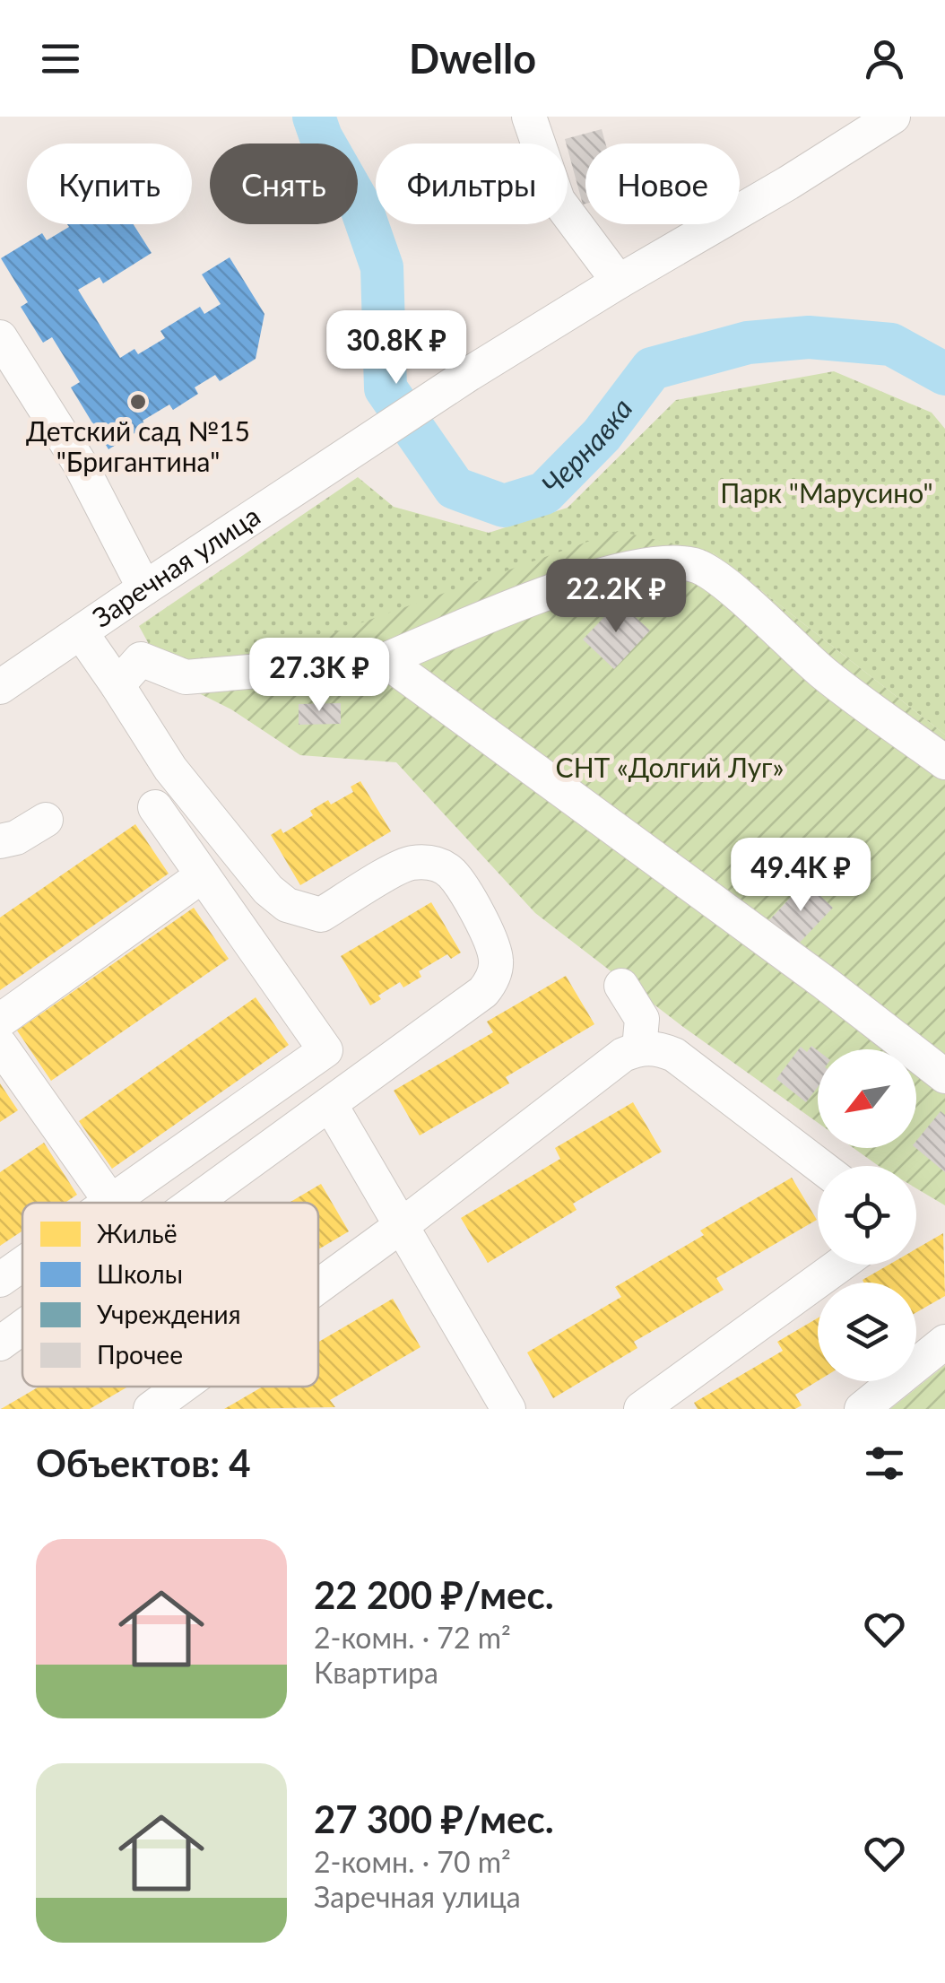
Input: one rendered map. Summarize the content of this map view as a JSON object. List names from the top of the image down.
{
  "streets": {
    "street": ["Заречная улица"]
  },
  "water": ["Чернавка"],
  "parks": ["Парк \"Марусино\"", "СНТ «Долгий Луг»"],
  "places": ["Детский сад №15 \"Бригантина\""],
  "legend": [
    "Жильё",
    "Школы",
    "Учреждения",
    "Прочее"
  ],
  "north": "bottom left",
  "page": {
    "header": "Dwello",
    "chip": [
      "Купить",
      "Снять",
      "Фильтры",
      "Новое"
    ],
    "price": [
      "30.8K ₽",
      "22.2K ₽",
      "27.3K ₽",
      "49.4K ₽"
    ],
    "heading": "Объектов: 4",
    "list": [
      {
        "name": "22 200 ₽/мес.",
        "note": "2-комн. · 72 m² · Квартира"
      },
      {
        "name": "27 300 ₽/мес.",
        "note": "2-комн. · 70 m² · Заречная улица"
      }
    ]
  }
}
